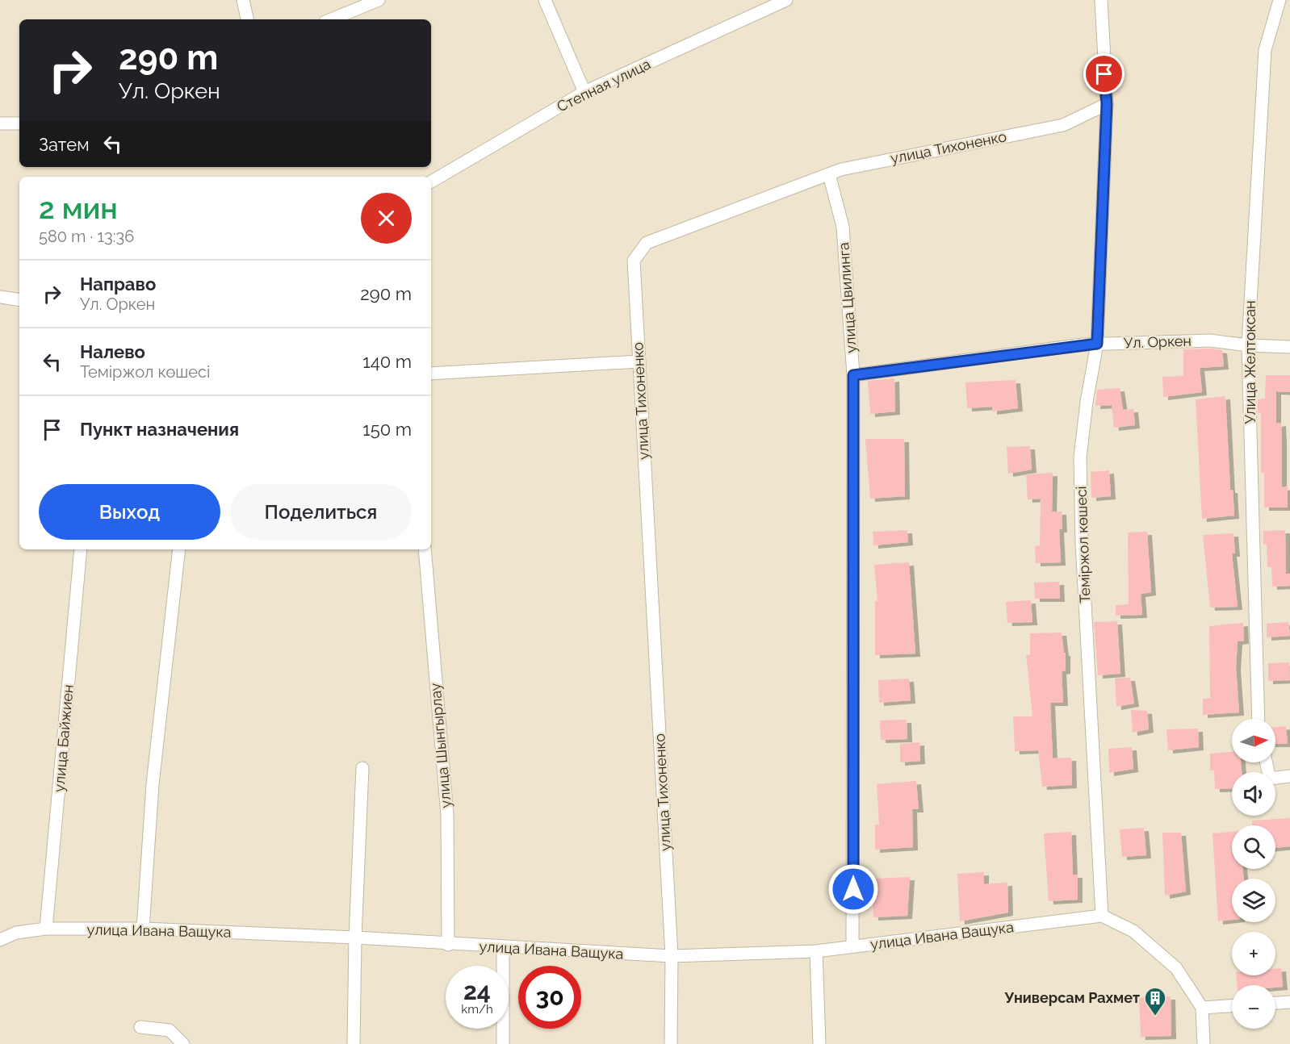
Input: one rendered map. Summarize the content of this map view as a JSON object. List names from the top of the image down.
{
  "streets": {
    "street": [
      "Степная улица",
      "улица Тихоненко",
      "улица Цвилинга",
      "Ул. Оркен",
      "Улица Желтоксан",
      "Теміржол көшесі",
      "улица Байжиен",
      "улица Шынгырлау",
      "улица Ивана Ващука"
    ]
  },
  "crossings": [
    ["улица Тихоненко", "улица Цвилинга"],
    ["улица Тихоненко", "Теміржол көшесі"],
    ["улица Тихоненко", "улица Ивана Ващука"],
    ["улица Цвилинга", "Ул. Оркен"],
    ["улица Цвилинга", "улица Ивана Ващука"],
    ["Ул. Оркен", "Улица Желтоксан"],
    ["Ул. Оркен", "Теміржол көшесі"],
    ["Теміржол көшесі", "улица Ивана Ващука"],
    ["улица Байжиен", "улица Ивана Ващука"],
    ["улица Шынгырлау", "улица Ивана Ващука"]
  ],
  "places": {
    "building": ["Универсам Рахмет"]
  },
  "north": "right",
  "page": {
    "turn": ["290 m", "Ул. Оркен"],
    "then": "Затем",
    "heading": ["2 мин", "580 m · 13:36"],
    "list": [
      {
        "name": "Направо",
        "note": "Ул. Оркен",
        "value": "290 m"
      },
      {
        "name": "Налево",
        "note": "Теміржол көшесі",
        "value": "140 m"
      },
      {
        "name": "Пункт назначения",
        "value": "150 m"
      }
    ],
    "buttons": ["Выход", "Поделиться"],
    "map_buttons": ["+", "−"],
    "speed": "24 km/h",
    "limit": "30"
  }
}
